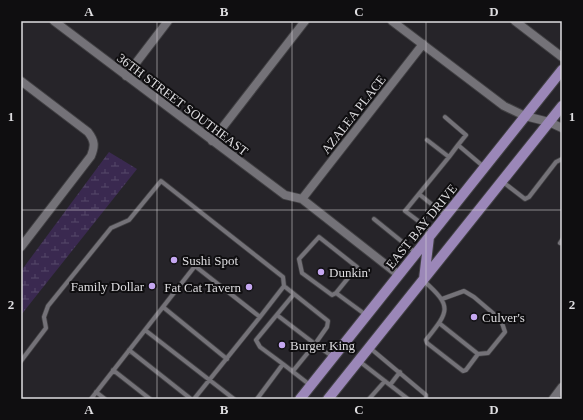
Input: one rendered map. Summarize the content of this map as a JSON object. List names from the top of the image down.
{
  "streets": {
    "main road": ["EAST BAY DRIVE"],
    "street": ["36TH STREET SOUTHEAST", "AZALEA PLACE"]
  },
  "crossings": [
    ["36TH STREET SOUTHEAST", "AZALEA PLACE"]
  ],
  "places": [
    "Sushi Spot",
    "Dunkin'",
    "Family Dollar",
    "Fat Cat Tavern",
    "Culver's",
    "Burger King"
  ],
  "grid": {
    "columns": [
      "A",
      "B",
      "C",
      "D"
    ],
    "rows": ["1", "2"]
  }
}
